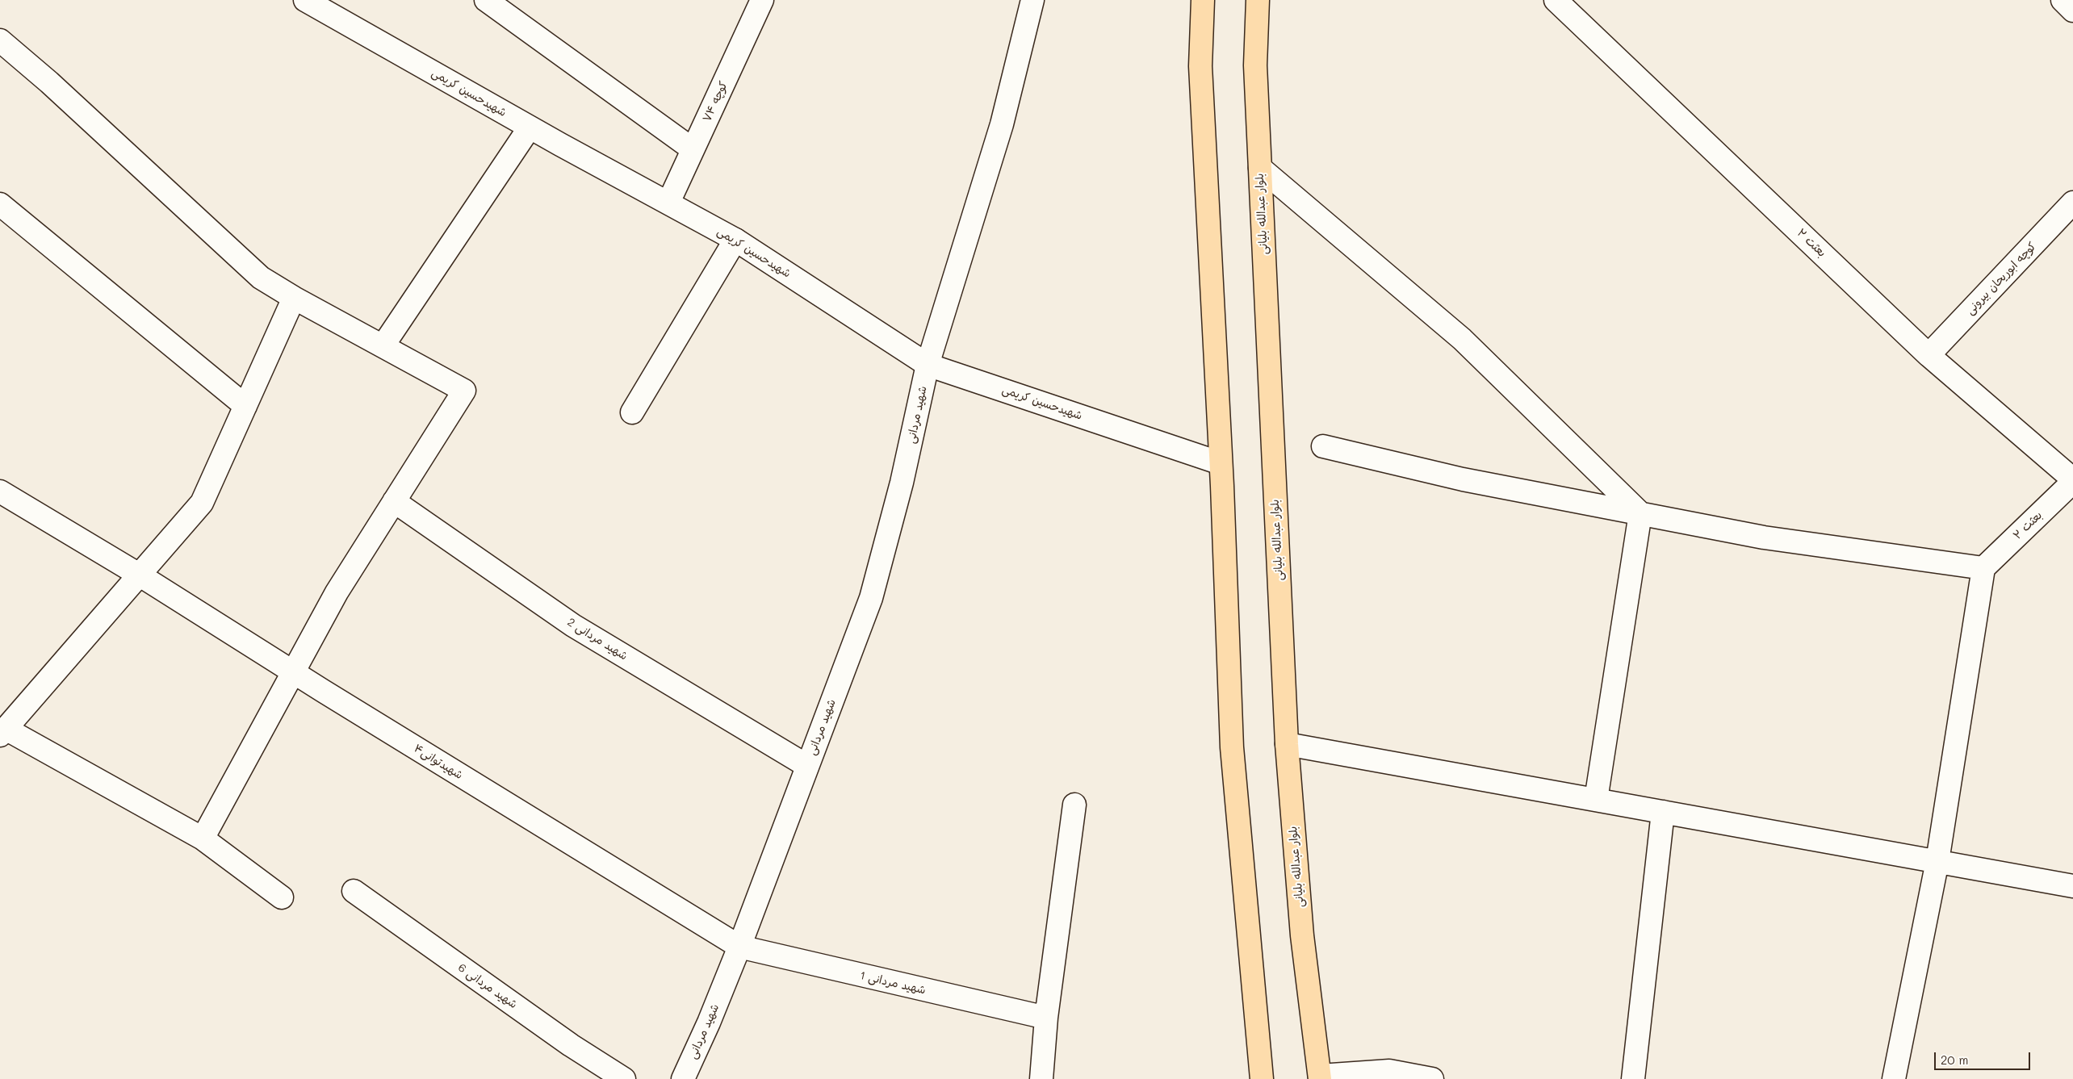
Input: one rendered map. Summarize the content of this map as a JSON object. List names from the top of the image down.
{
  "streets": {
    "main road": ["بلوار عبدالله بلیانی"],
    "street": [
      "شهیدحسین کریمی",
      "کوچه ۷۴",
      "بعثت ۲",
      "کوچه ابوریحان بیرونی",
      "شهید مردانی",
      "شهید مردانی 2",
      "شهیدتوانی۴",
      "شهید مردانی 1",
      "شهید مردانی 6"
    ]
  },
  "crossings": [
    ["شهیدحسین کریمی", "کوچه ۷۴"],
    ["شهیدحسین کریمی", "شهید مردانی"],
    ["بعثت ۲", "کوچه ابوریحان بیرونی"],
    ["شهید مردانی", "شهید مردانی 2"],
    ["شهید مردانی", "شهیدتوانی۴"],
    ["شهید مردانی", "شهید مردانی 1"],
    ["شهیدتوانی۴", "شهید مردانی 1"]
  ],
  "scale_bar": "20 m"
}
